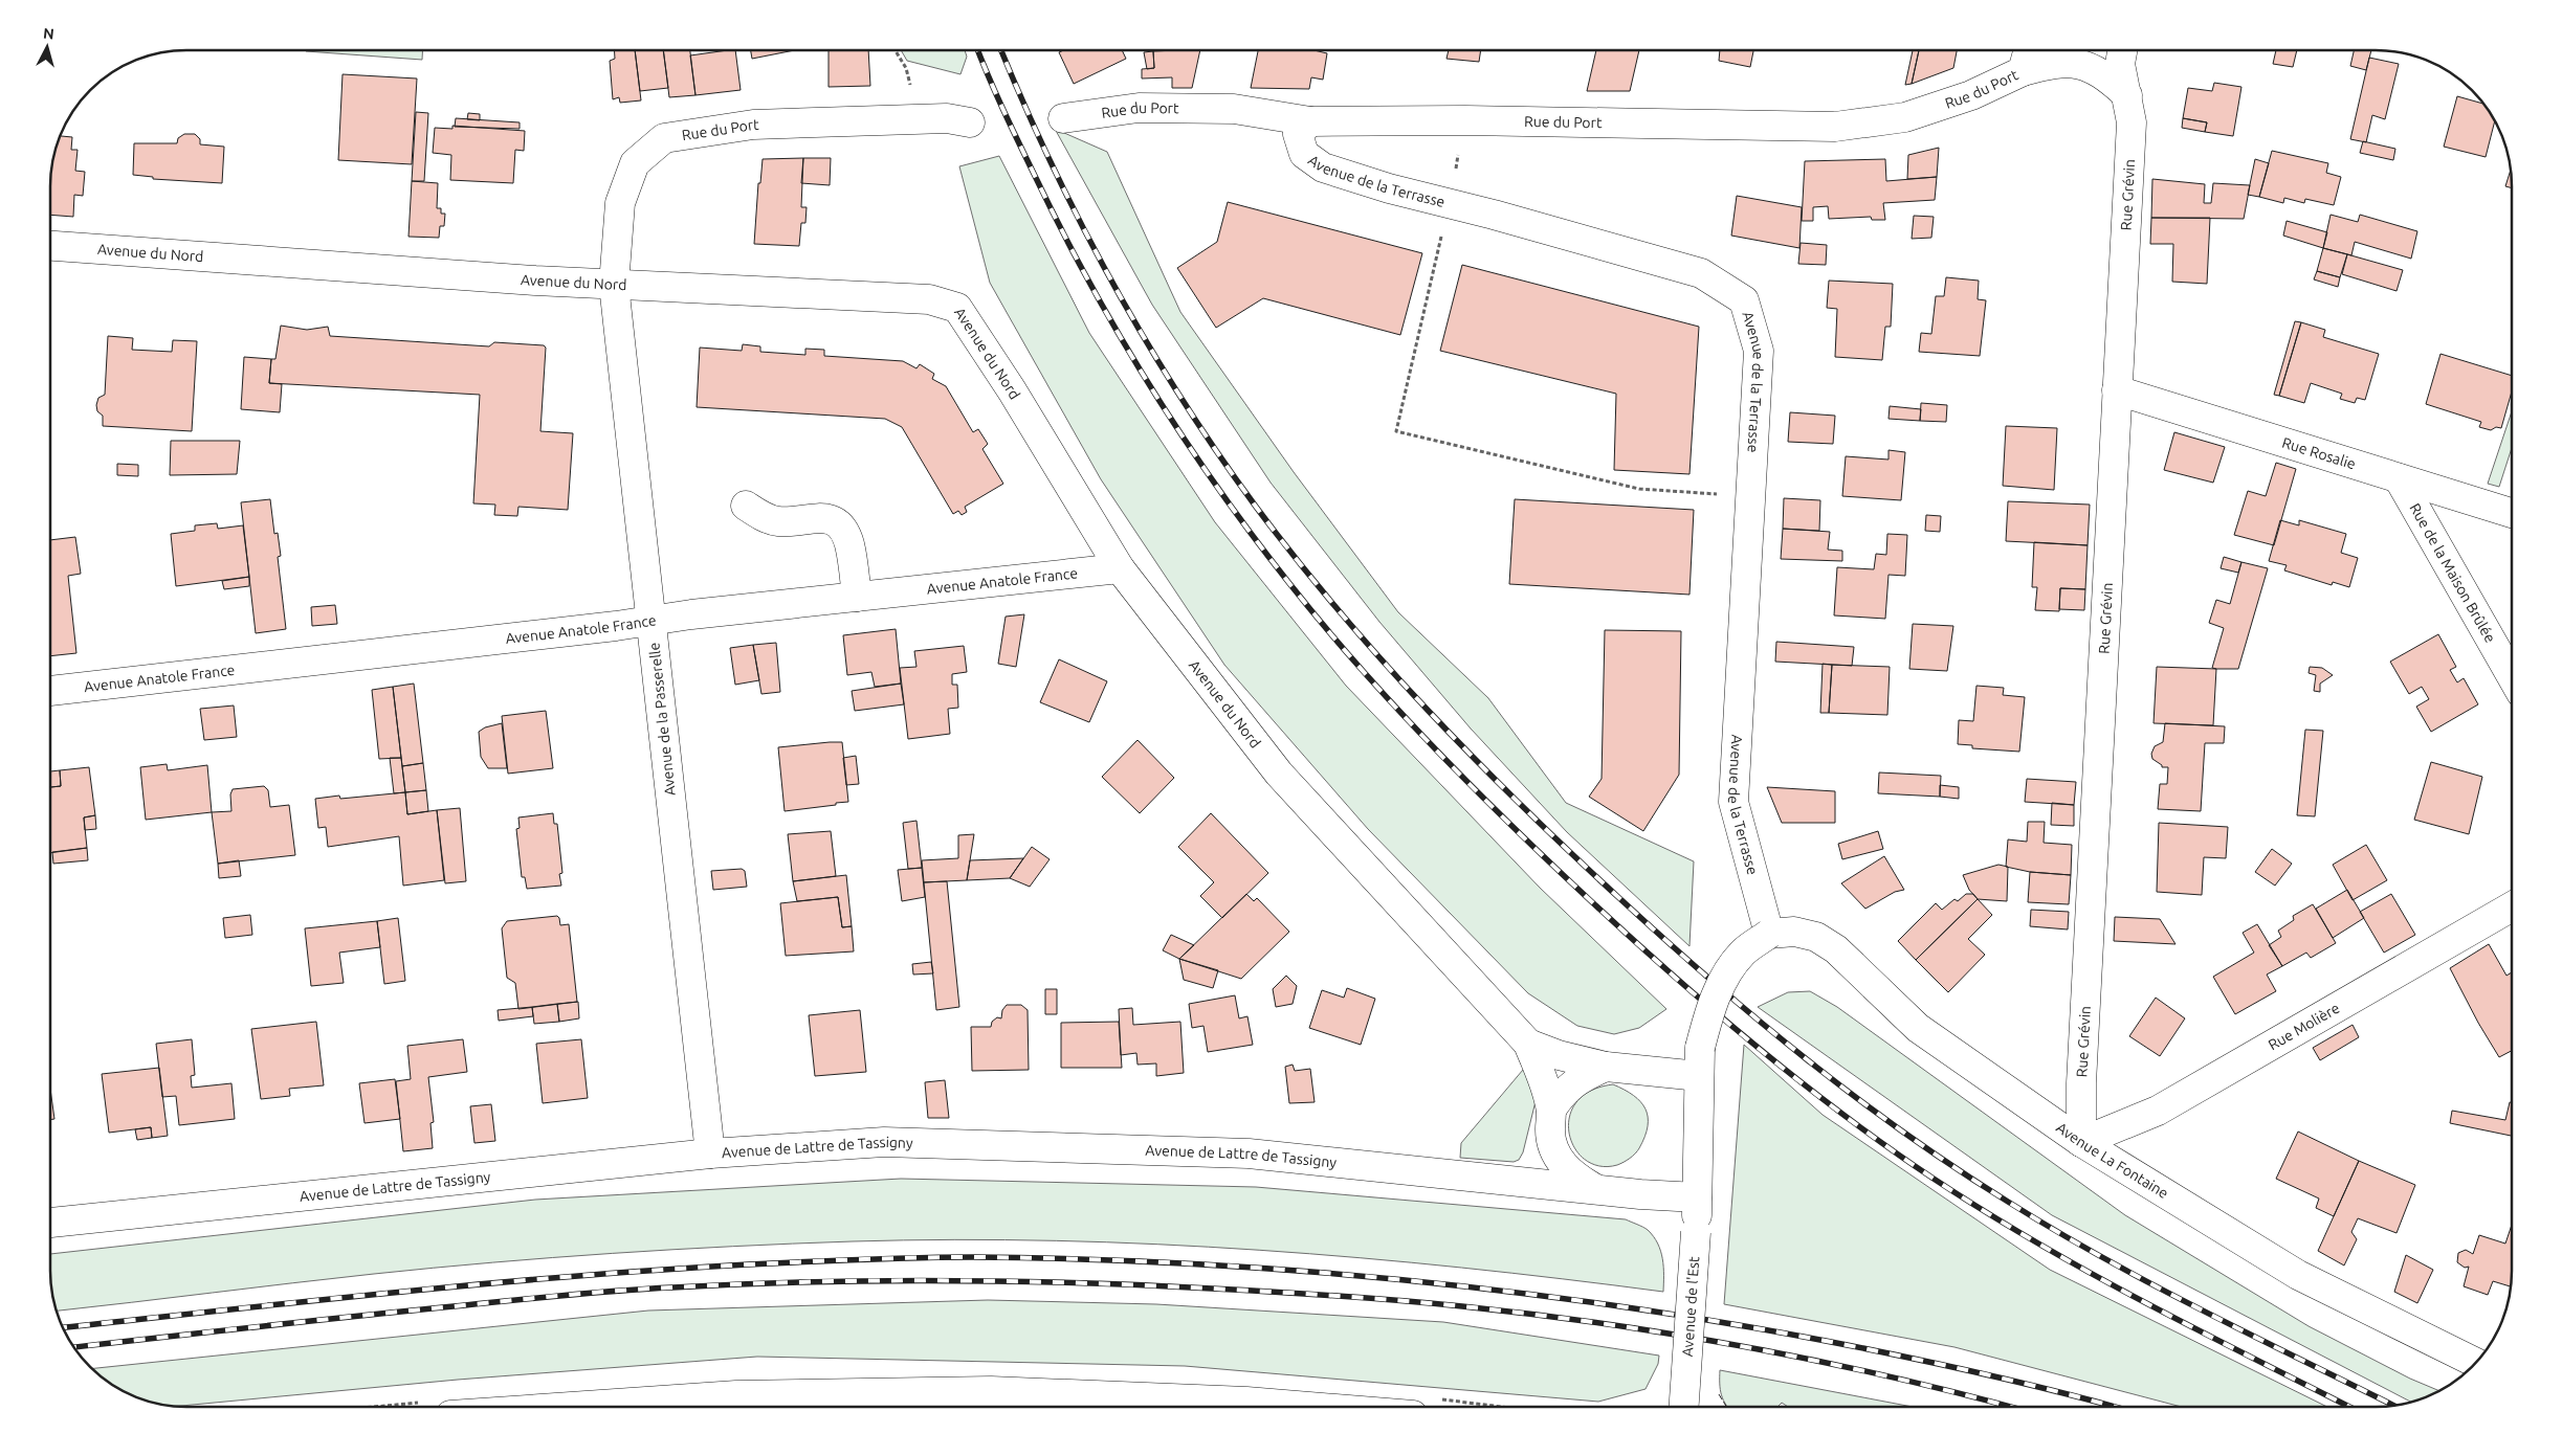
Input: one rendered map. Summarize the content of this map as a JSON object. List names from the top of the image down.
{
  "streets": {
    "street": [
      "Rue du Port",
      "Avenue de la Terrasse",
      "Rue Grévin",
      "Avenue du Nord",
      "Rue Rosalie",
      "Rue de la Maison Brûlée",
      "Avenue Anatole France",
      "Avenue de la Passerelle",
      "Rue Molière",
      "Avenue de Lattre de Tassigny",
      "Avenue La Fontaine",
      "Avenue de l'Est"
    ]
  },
  "crossings": [
    ["Rue du Port", "Avenue de la Terrasse"],
    ["Rue du Port", "Avenue du Nord"],
    ["Rue du Port", "Avenue de la Passerelle"],
    ["Avenue de la Terrasse", "Avenue La Fontaine"],
    ["Avenue de la Terrasse", "Avenue de l'Est"],
    ["Rue Grévin", "Rue Rosalie"],
    ["Rue Grévin", "Rue Molière"],
    ["Rue Grévin", "Avenue La Fontaine"],
    ["Avenue du Nord", "Avenue Anatole France"],
    ["Avenue du Nord", "Avenue de la Passerelle"],
    ["Rue Rosalie", "Rue de la Maison Brûlée"],
    ["Avenue Anatole France", "Avenue de la Passerelle"],
    ["Avenue de la Passerelle", "Avenue de Lattre de Tassigny"],
    ["Rue Molière", "Avenue La Fontaine"],
    ["Avenue de Lattre de Tassigny", "Avenue de l'Est"],
    ["Avenue La Fontaine", "Avenue de l'Est"]
  ],
  "north": "top"
}
